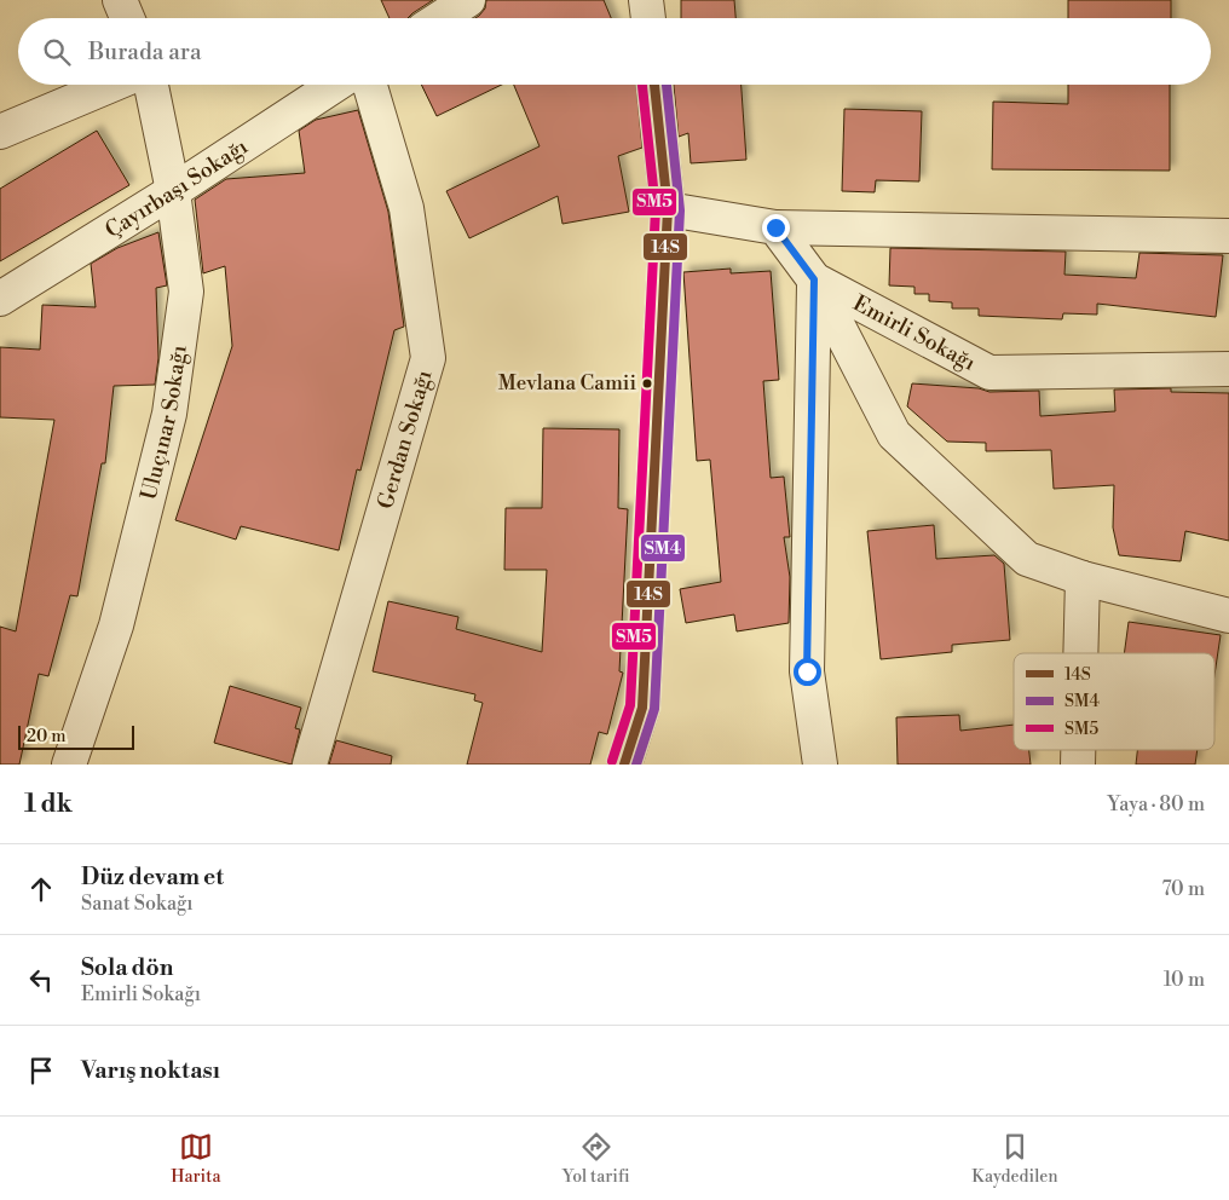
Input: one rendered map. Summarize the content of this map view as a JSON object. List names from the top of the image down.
{
  "streets": {
    "street": [
      "Çayırbaşı Sokağı",
      "Emirli Sokağı",
      "Uluçınar Sokağı",
      "Gerdan Sokağı"
    ]
  },
  "crossings": [
    ["Çayırbaşı Sokağı", "Uluçınar Sokağı"]
  ],
  "places": ["Mevlana Camii"],
  "lines": ["transit line 14S", "transit line SM4", "transit line SM5"],
  "legend": ["14S", "SM4", "SM5"],
  "scale_bar": "20 m",
  "page": {
    "search": "Burada ara",
    "scale": "20 m",
    "heading": ["1 dk", "Yaya · 80 m"],
    "list": [
      ["Düz devam et", "Sanat Sokağı", "70 m"],
      ["Sola dön", "Emirli Sokağı", "10 m"],
      "Varış noktası"
    ],
    "nav": ["Harita", "Yol tarifi", "Kaydedilen"]
  }
}
